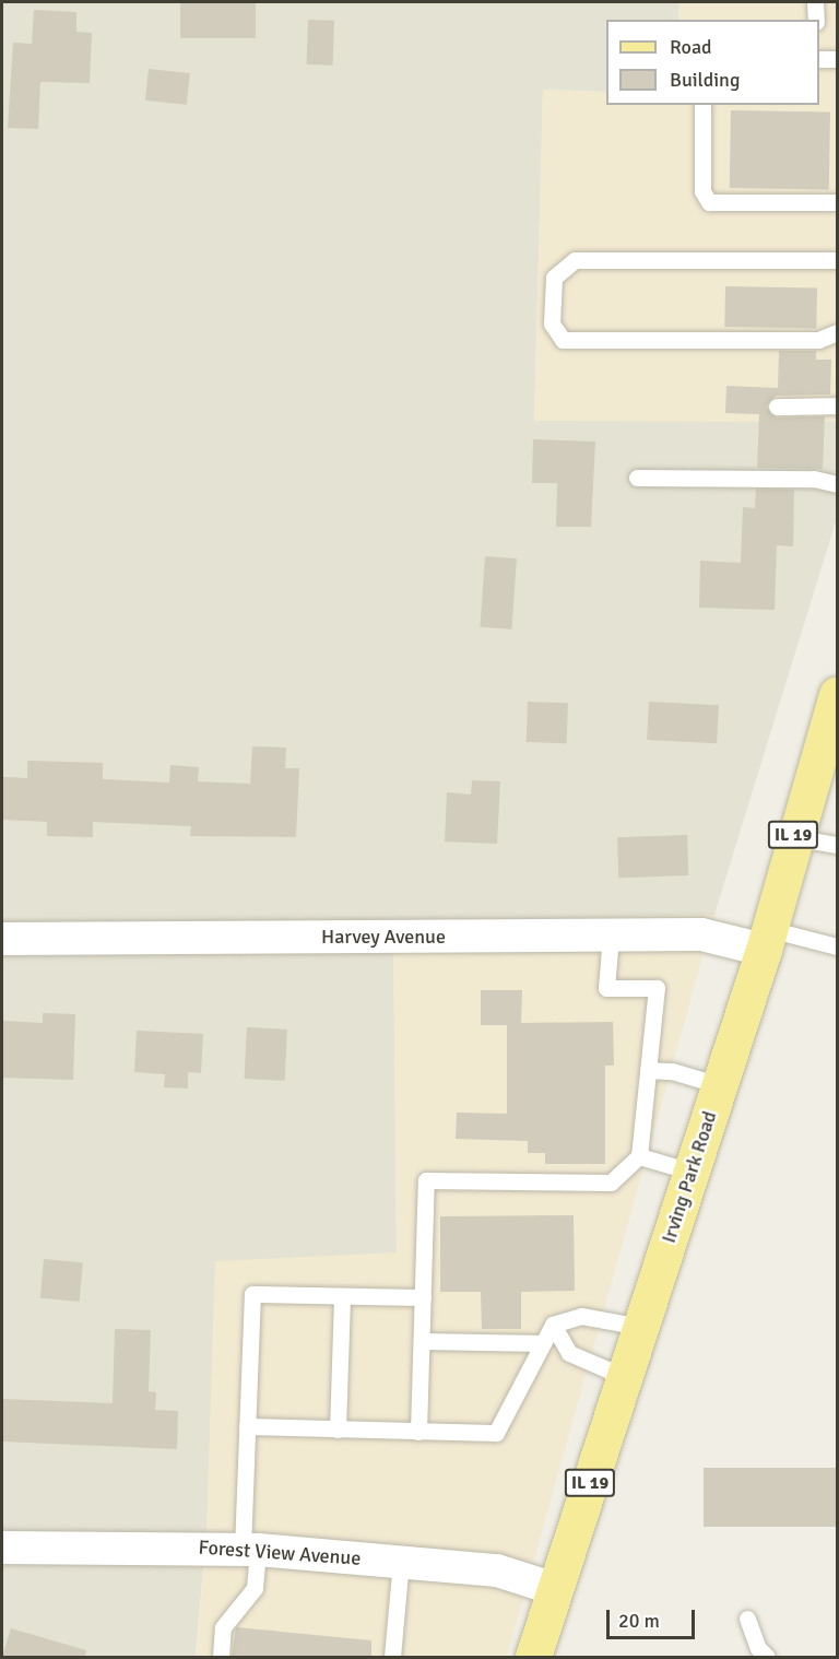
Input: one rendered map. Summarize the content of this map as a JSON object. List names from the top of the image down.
{
  "streets": {
    "main road": ["IL 19", "Irving Park Road"],
    "street": ["Harvey Avenue", "Forest View Avenue"]
  },
  "crossings": [
    ["Harvey Avenue", "Irving Park Road"],
    ["Irving Park Road", "Forest View Avenue"]
  ],
  "legend": ["Road", "Building"],
  "scale_bar": "20 m"
}
